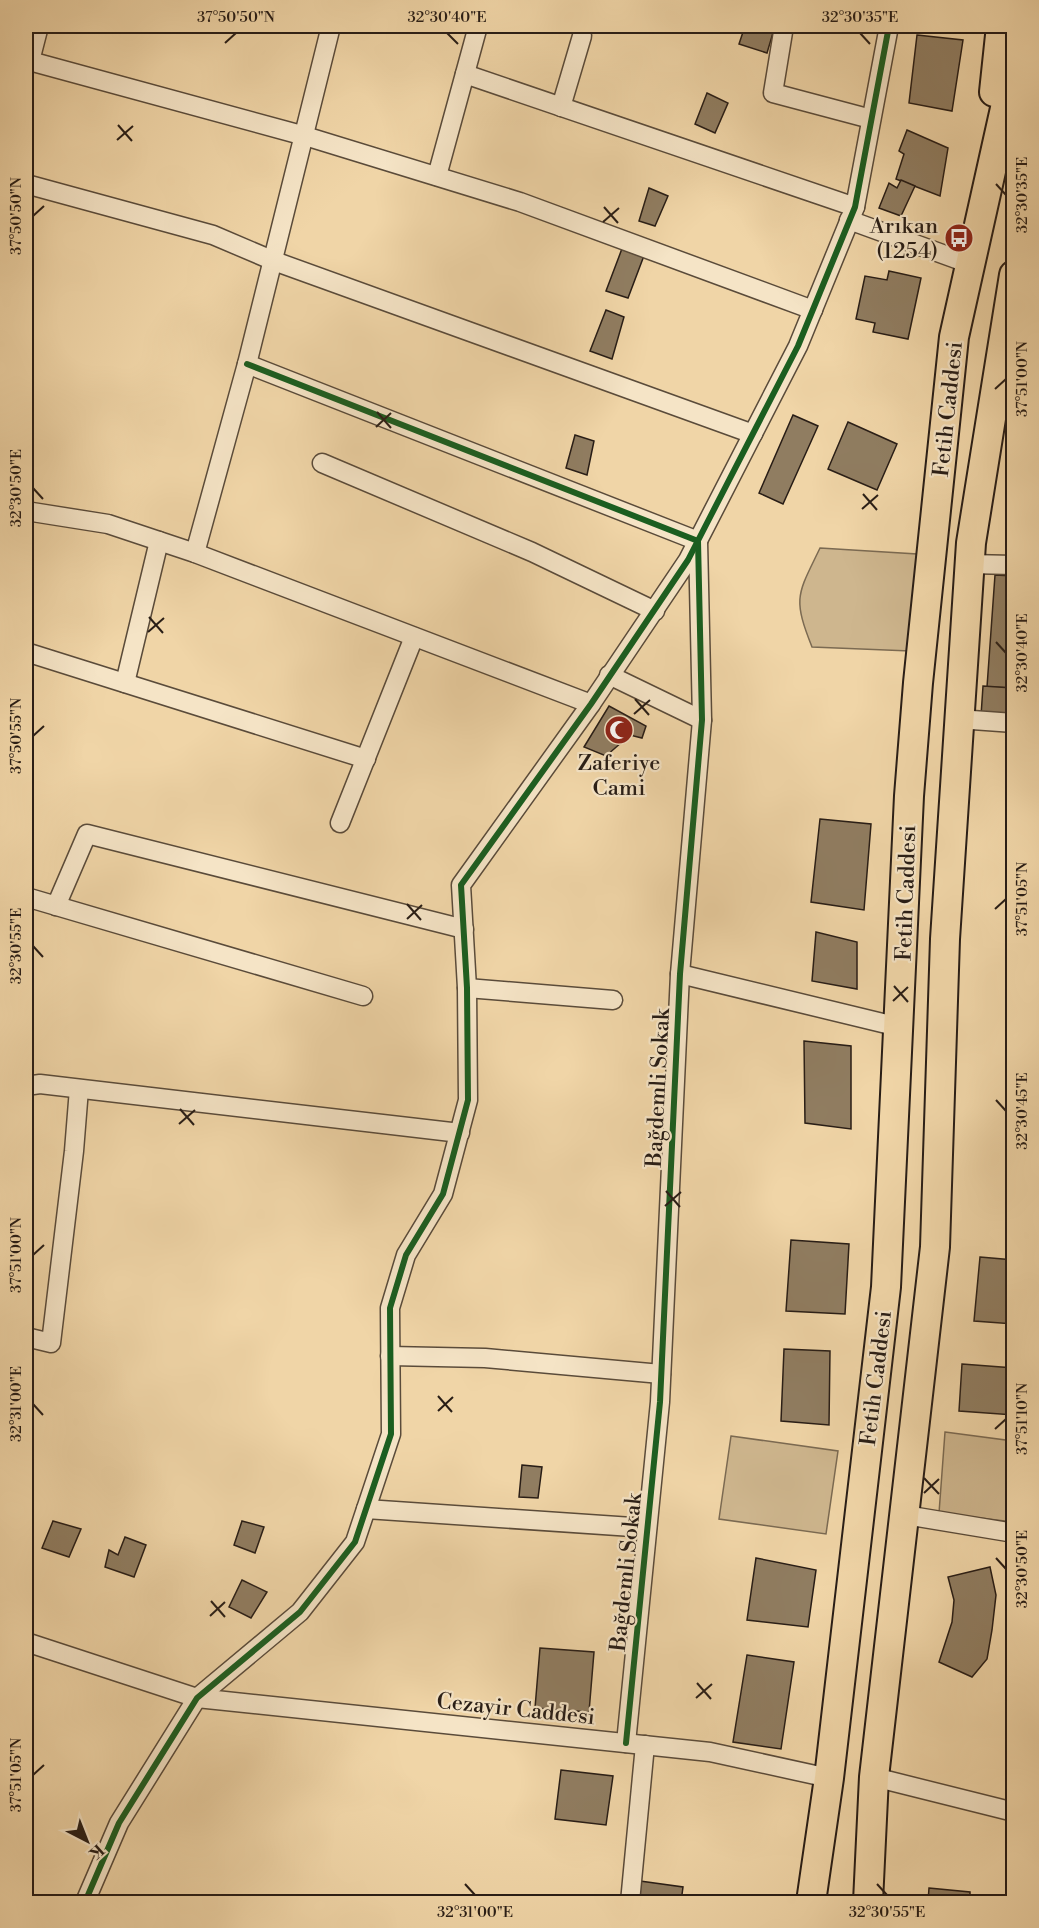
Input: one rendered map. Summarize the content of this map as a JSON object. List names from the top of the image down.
{
  "streets": {
    "main road": ["Fetih Caddesi"],
    "street": ["Bağdemli Sokak", "Cezayir Caddesi"]
  },
  "crossings": [
    ["Fetih Caddesi", "Cezayir Caddesi"],
    ["Bağdemli Sokak", "Cezayir Caddesi"]
  ],
  "places": {
    "bus stop": ["Arıkan (1254)"],
    "mosque": ["Zaferiye Cami"]
  },
  "north": "bottom right",
  "coordinates": [
    "37°50'50\"N",
    "32°30'40\"E",
    "32°30'35\"E",
    "37°51'00\"N",
    "32°30'50\"E",
    "37°50'55\"N",
    "37°51'05\"N",
    "32°30'55\"E",
    "32°30'45\"E",
    "32°31'00\"E",
    "37°51'10\"N"
  ]
}
